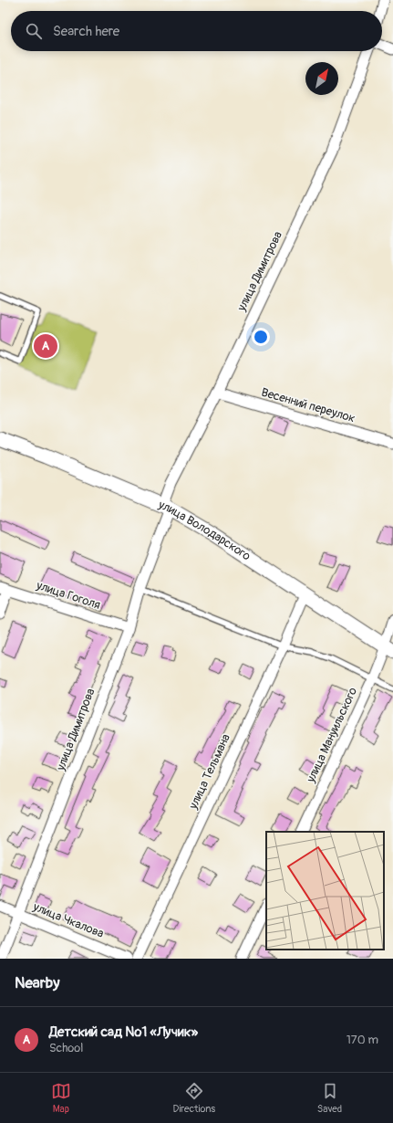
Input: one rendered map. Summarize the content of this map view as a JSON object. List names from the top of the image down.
{
  "streets": {
    "street": [
      "улица Димитрова",
      "Весенний переулок",
      "улица Володарского",
      "улица Гоголя",
      "улица Мануильского",
      "улица Тельмана",
      "улица Чкалова"
    ]
  },
  "crossings": [
    ["улица Димитрова", "Весенний переулок"],
    ["улица Димитрова", "улица Володарского"],
    ["улица Димитрова", "улица Гоголя"],
    ["улица Димитрова", "улица Чкалова"],
    ["улица Володарского", "улица Мануильского"],
    ["улица Володарского", "улица Тельмана"]
  ],
  "north": "top right",
  "page": {
    "search": "Search here",
    "pins": "A",
    "heading": "Nearby",
    "list": [
      {
        "mark": "A",
        "name": "Детский сад №1 «Лучик»",
        "note": "School",
        "value": "170 m"
      }
    ],
    "nav": ["Map", "Directions", "Saved"]
  }
}
